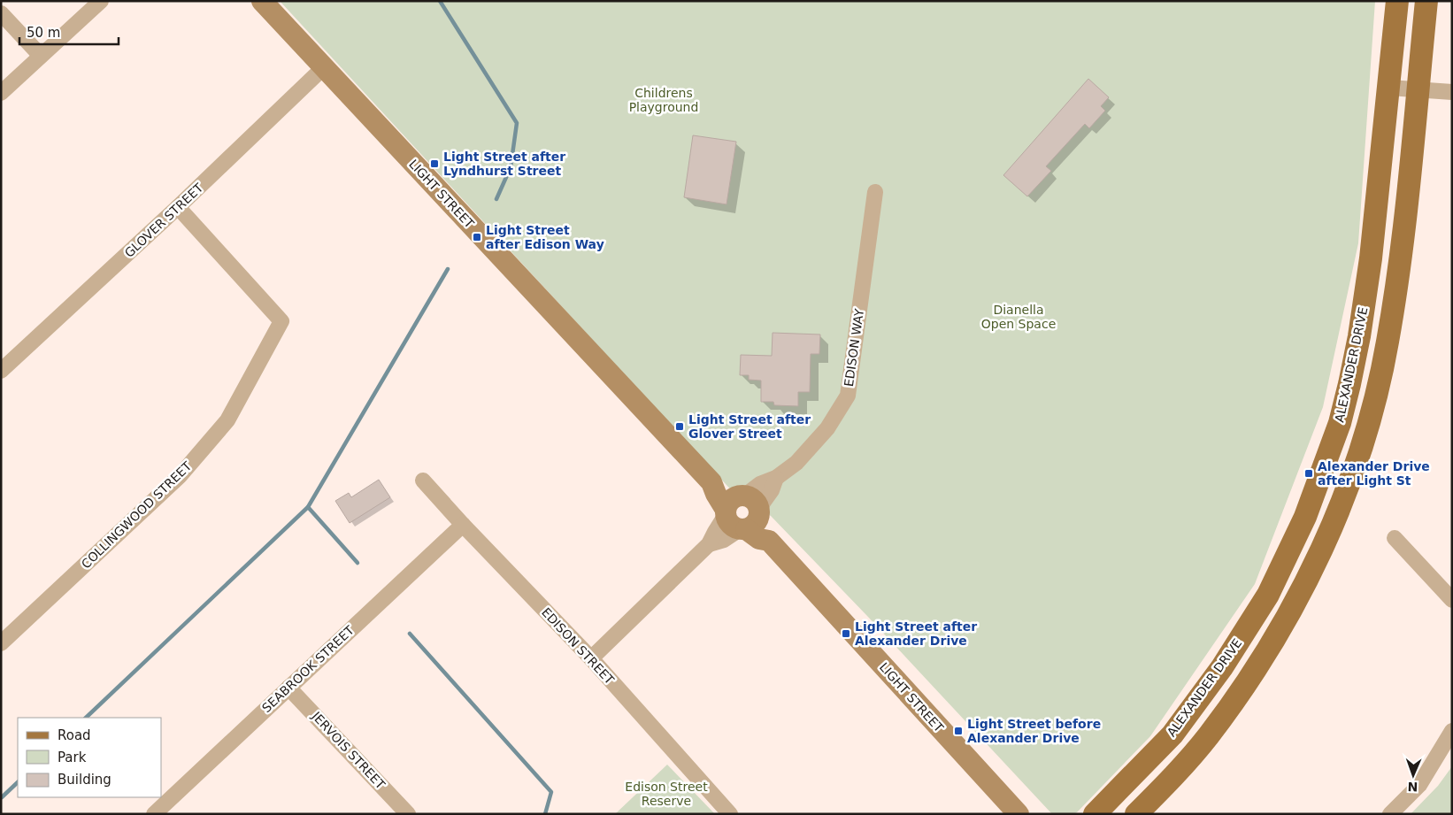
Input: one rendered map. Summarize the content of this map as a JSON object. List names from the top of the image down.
{
  "streets": {
    "main road": ["ALEXANDER DRIVE"],
    "street": [
      "LIGHT STREET",
      "GLOVER STREET",
      "EDISON WAY",
      "COLLINGWOOD STREET",
      "EDISON STREET",
      "SEABROOK STREET",
      "JERVOIS STREET"
    ]
  },
  "crossings": [
    ["LIGHT STREET", "GLOVER STREET"],
    ["LIGHT STREET", "EDISON WAY"],
    ["GLOVER STREET", "COLLINGWOOD STREET"],
    ["EDISON WAY", "EDISON STREET"],
    ["EDISON STREET", "SEABROOK STREET"],
    ["SEABROOK STREET", "JERVOIS STREET"]
  ],
  "parks": ["Childrens Playground", "Dianella Open Space", "Edison Street Reserve"],
  "places": {
    "transit": [
      "Light Street after Lyndhurst Street",
      "Light Street after Edison Way",
      "Light Street after Glover Street",
      "Alexander Drive after Light St",
      "Light Street after Alexander Drive",
      "Light Street before Alexander Drive"
    ]
  },
  "legend": ["Road", "Park", "Building"],
  "scale_bar": "50 m",
  "north": "bottom"
}
